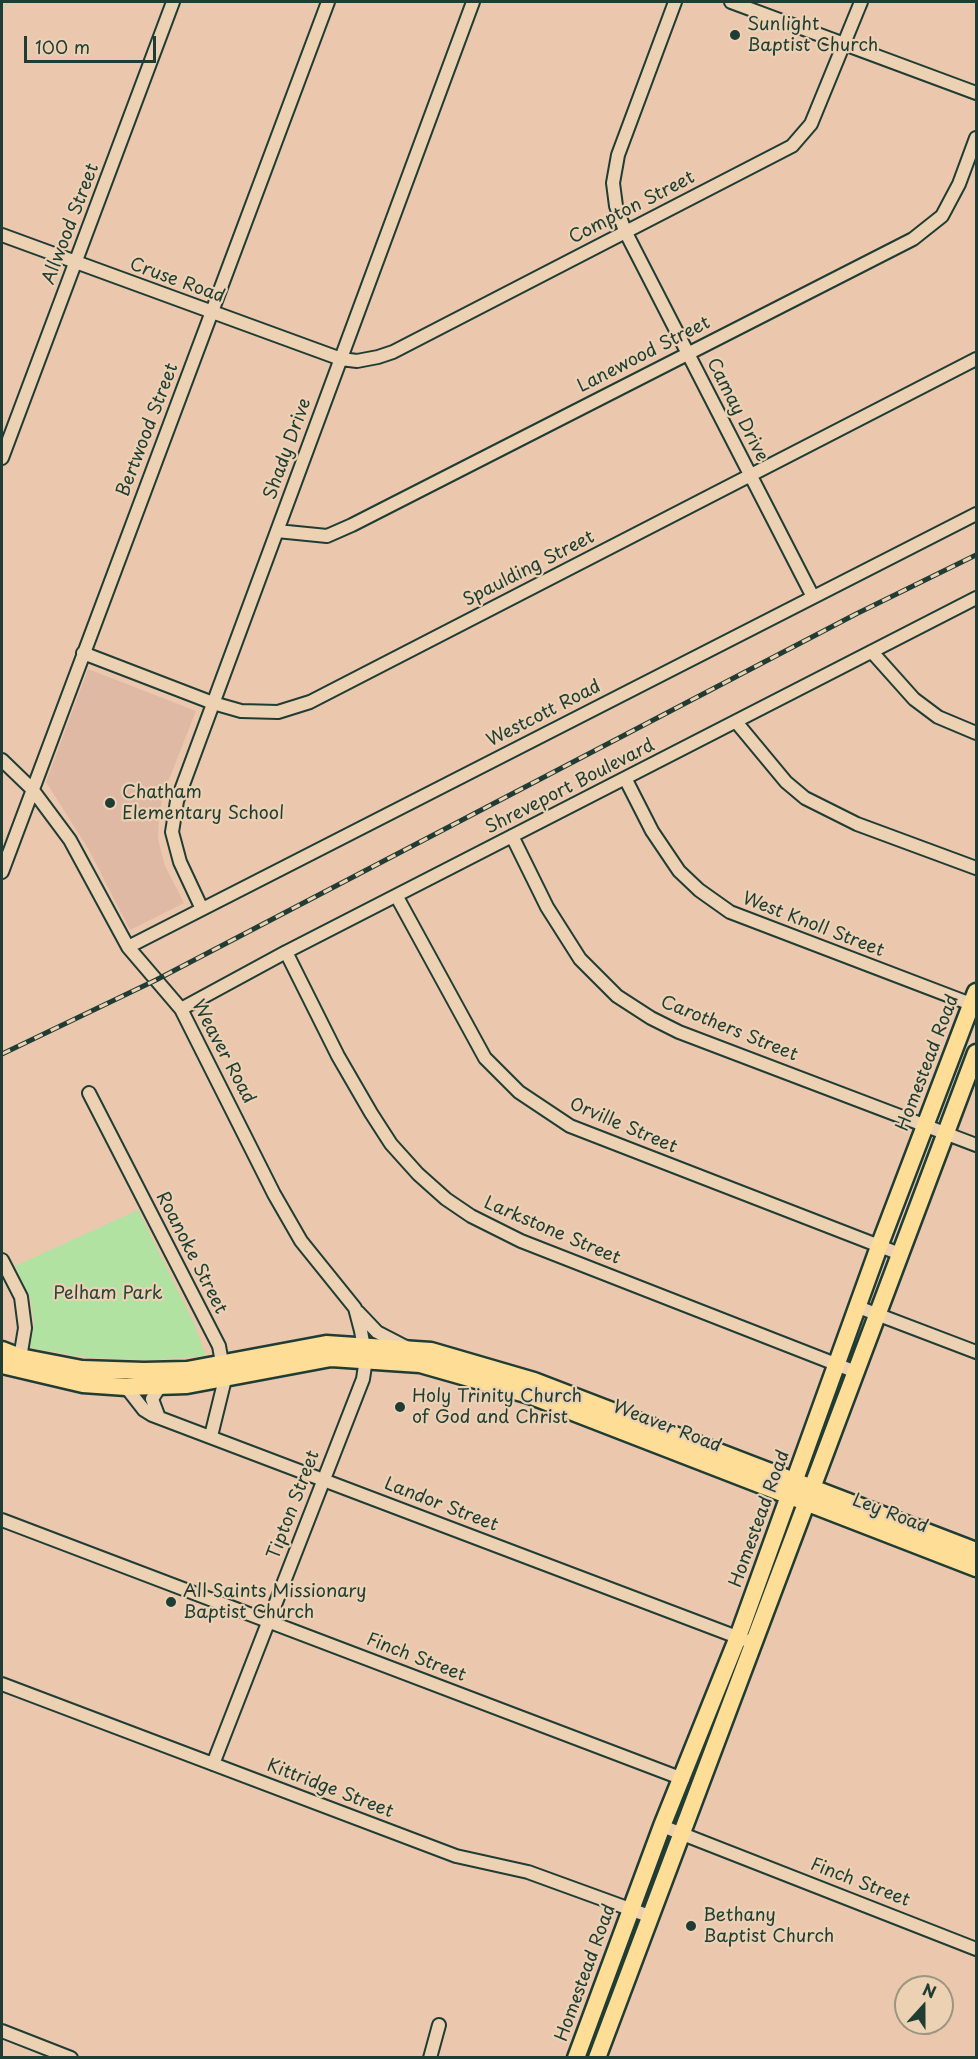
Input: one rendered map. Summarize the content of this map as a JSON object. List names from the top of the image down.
{
  "streets": {
    "main road": ["Weaver Road", "Homestead Road", "Ley Road"],
    "street": [
      "Compton Street",
      "Allwood Street",
      "Cruse Road",
      "Lanewood Street",
      "Camay Drive",
      "Bertwood Street",
      "Shady Drive",
      "Spaulding Street",
      "Westcott Road",
      "Shreveport Boulevard",
      "West Knoll Street",
      "Carothers Street",
      "Orville Street",
      "Larkstone Street",
      "Roanoke Street",
      "Tipton Street",
      "Landor Street",
      "Finch Street",
      "Kittridge Street"
    ]
  },
  "crossings": [
    ["Compton Street", "Cruse Road"],
    ["Compton Street", "Camay Drive"],
    ["Compton Street", "Shady Drive"],
    ["Allwood Street", "Cruse Road"],
    ["Cruse Road", "Bertwood Street"],
    ["Cruse Road", "Shady Drive"],
    ["Lanewood Street", "Camay Drive"],
    ["Lanewood Street", "Shady Drive"],
    ["Camay Drive", "Spaulding Street"],
    ["Camay Drive", "Westcott Road"],
    ["Bertwood Street", "Spaulding Street"],
    ["Bertwood Street", "Weaver Road"],
    ["Shady Drive", "Spaulding Street"],
    ["Shady Drive", "Westcott Road"],
    ["Westcott Road", "Weaver Road"],
    ["Shreveport Boulevard", "West Knoll Street"],
    ["Shreveport Boulevard", "Carothers Street"],
    ["Shreveport Boulevard", "Weaver Road"],
    ["Shreveport Boulevard", "Orville Street"],
    ["Shreveport Boulevard", "Larkstone Street"],
    ["West Knoll Street", "Homestead Road"],
    ["Carothers Street", "Homestead Road"],
    ["Weaver Road", "Homestead Road"],
    ["Weaver Road", "Tipton Street"],
    ["Weaver Road", "Ley Road"],
    ["Homestead Road", "Orville Street"],
    ["Homestead Road", "Larkstone Street"],
    ["Homestead Road", "Landor Street"],
    ["Homestead Road", "Ley Road"],
    ["Homestead Road", "Finch Street"],
    ["Homestead Road", "Kittridge Street"],
    ["Tipton Street", "Landor Street"],
    ["Tipton Street", "Finch Street"],
    ["Tipton Street", "Kittridge Street"]
  ],
  "parks": ["Pelham Park"],
  "places": [
    "Sunlight Baptist Church",
    "Chatham Elementary School",
    "Holy Trinity Church of God and Christ",
    "All Saints Missionary Baptist Church",
    "Bethany Baptist Church"
  ],
  "scale_bar": "100 m",
  "north": "top"
}
